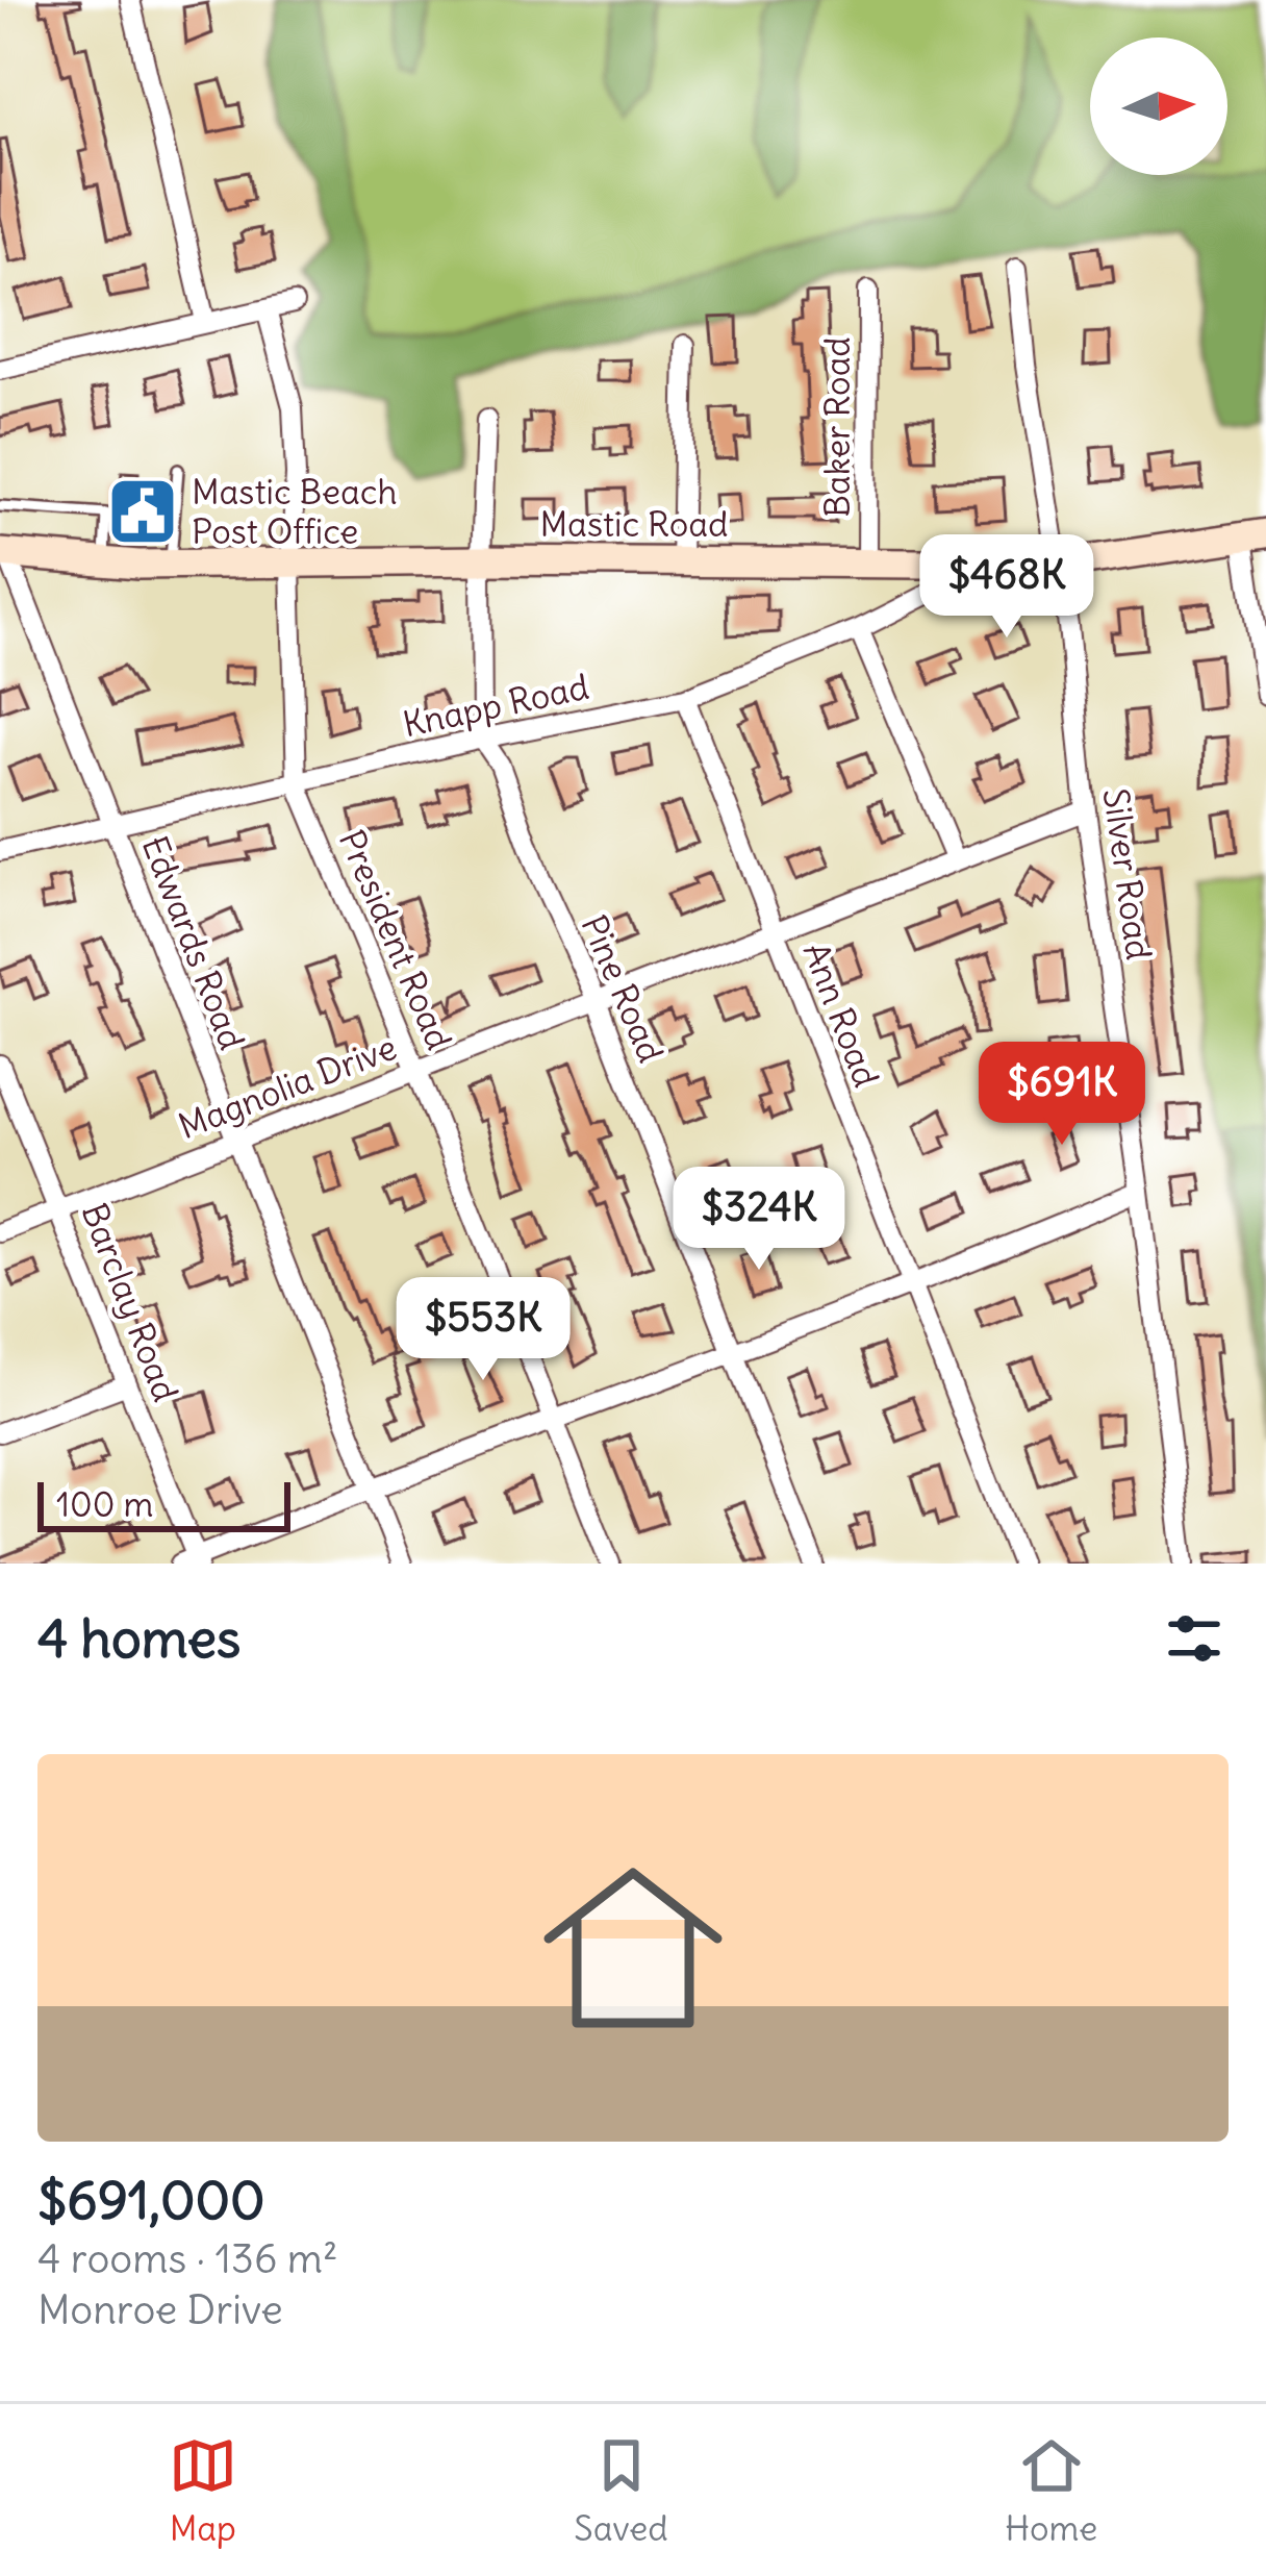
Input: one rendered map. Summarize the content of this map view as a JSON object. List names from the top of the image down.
{
  "streets": {
    "main road": ["Mastic Road"],
    "street": [
      "Baker Road",
      "Knapp Road",
      "Silver Road",
      "President Road",
      "Edwards Road",
      "Pine Road",
      "Ann Road",
      "Magnolia Drive",
      "Barclay Road"
    ]
  },
  "crossings": [
    ["Baker Road", "Mastic Road"],
    ["Mastic Road", "Knapp Road"],
    ["Mastic Road", "Silver Road"],
    ["Mastic Road", "President Road"],
    ["Mastic Road", "Edwards Road"],
    ["Mastic Road", "Pine Road"],
    ["Knapp Road", "President Road"],
    ["Knapp Road", "Edwards Road"],
    ["Knapp Road", "Pine Road"],
    ["Knapp Road", "Ann Road"],
    ["Silver Road", "Magnolia Drive"],
    ["President Road", "Magnolia Drive"],
    ["Edwards Road", "Magnolia Drive"],
    ["Pine Road", "Magnolia Drive"],
    ["Ann Road", "Magnolia Drive"],
    ["Magnolia Drive", "Barclay Road"]
  ],
  "places": {
    "public building": ["Mastic Beach Post Office"]
  },
  "scale_bar": "100 m",
  "north": "right",
  "page": {
    "price": [
      "$468K",
      "$691K",
      "$324K",
      "$553K"
    ],
    "scale": "100 m",
    "heading": "4 homes",
    "list": [
      {
        "name": "$691,000",
        "note": "4 rooms · 136 m² · Monroe Drive"
      }
    ],
    "tabs": ["Map", "Saved", "Home"]
  }
}
